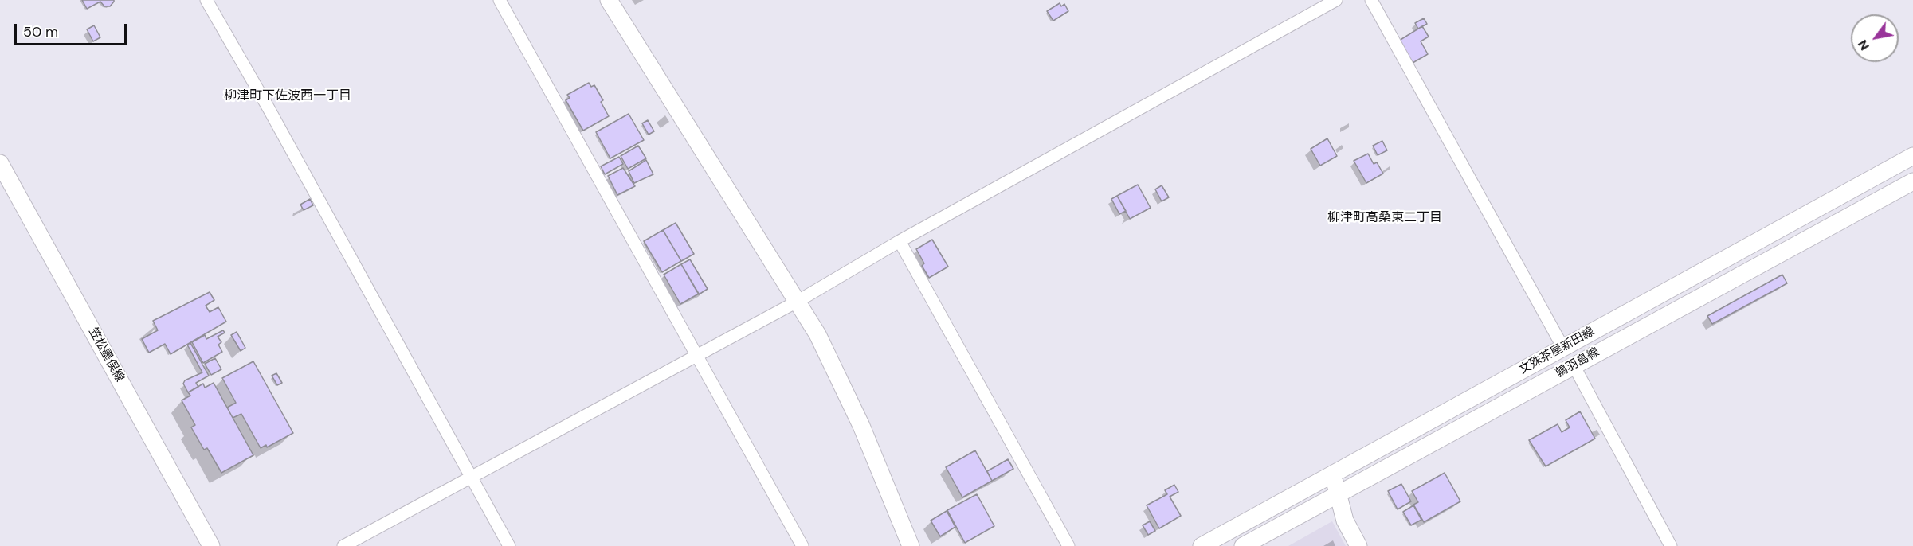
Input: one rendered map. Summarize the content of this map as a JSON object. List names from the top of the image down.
{
  "streets": {
    "main road": ["文殊茶屋新田線", "笠松墨俣線", "鶉羽島線"]
  },
  "districts": ["柳津町下佐波西一丁目", "柳津町高桑東二丁目"],
  "scale_bar": "50 m",
  "north": "bottom left"
}
